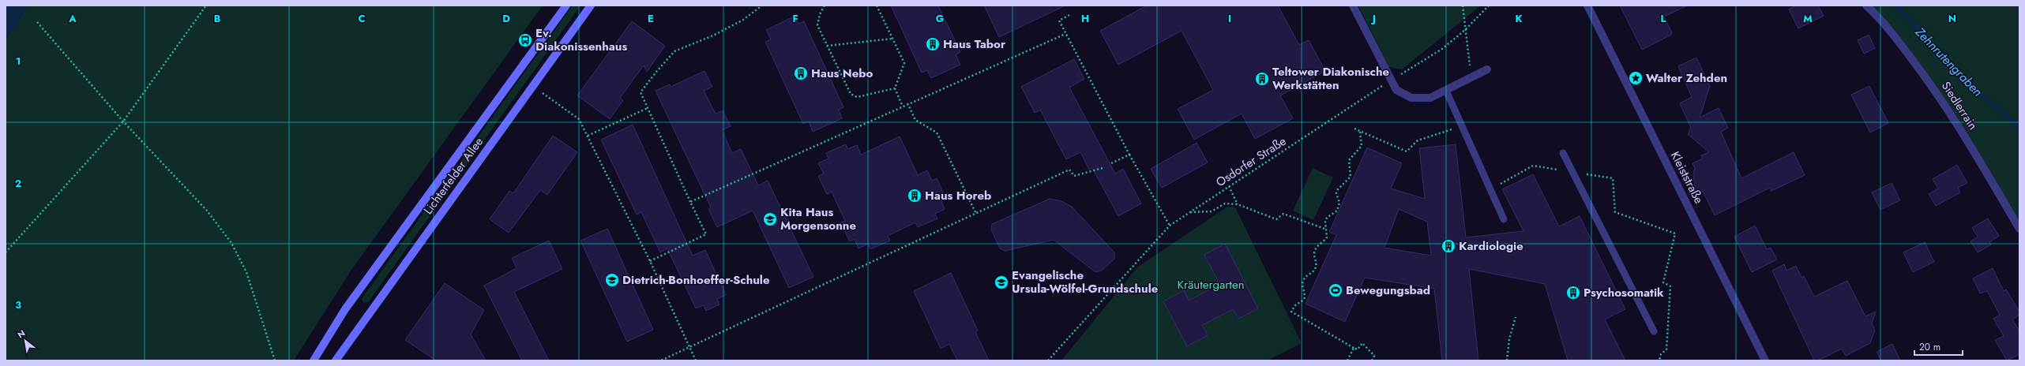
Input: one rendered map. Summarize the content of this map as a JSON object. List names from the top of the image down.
{
  "streets": {
    "main road": ["Lichterfelder Allee"],
    "street": ["Siedlerrain", "Kleiststraße"],
    "path": ["Osdorfer Straße"]
  },
  "water": ["Zehnrutengraben"],
  "parks": ["Kräutergarten"],
  "places": {
    "bus stop": ["Ev. Diakonissenhaus"],
    "building": [
      "Haus Tabor",
      "Haus Nebo",
      "Teltower Diakonische Werkstätten",
      "Haus Horeb",
      "Kardiologie",
      "Psychosomatik"
    ],
    "place": ["Walter Zehden"],
    "school or university": ["Kita Haus Morgensonne", "Dietrich-Bonhoeffer-Schule", "Evangelische Ursula-Wölfel-Grundschule"],
    "sports": ["Bewegungsbad"]
  },
  "scale_bar": "20 m",
  "north": "top left",
  "grid": {
    "columns": [
      "A",
      "B",
      "C",
      "D",
      "E",
      "F",
      "G",
      "H",
      "I",
      "J",
      "K",
      "L",
      "M",
      "N"
    ],
    "rows": ["1", "2", "3"]
  }
}
